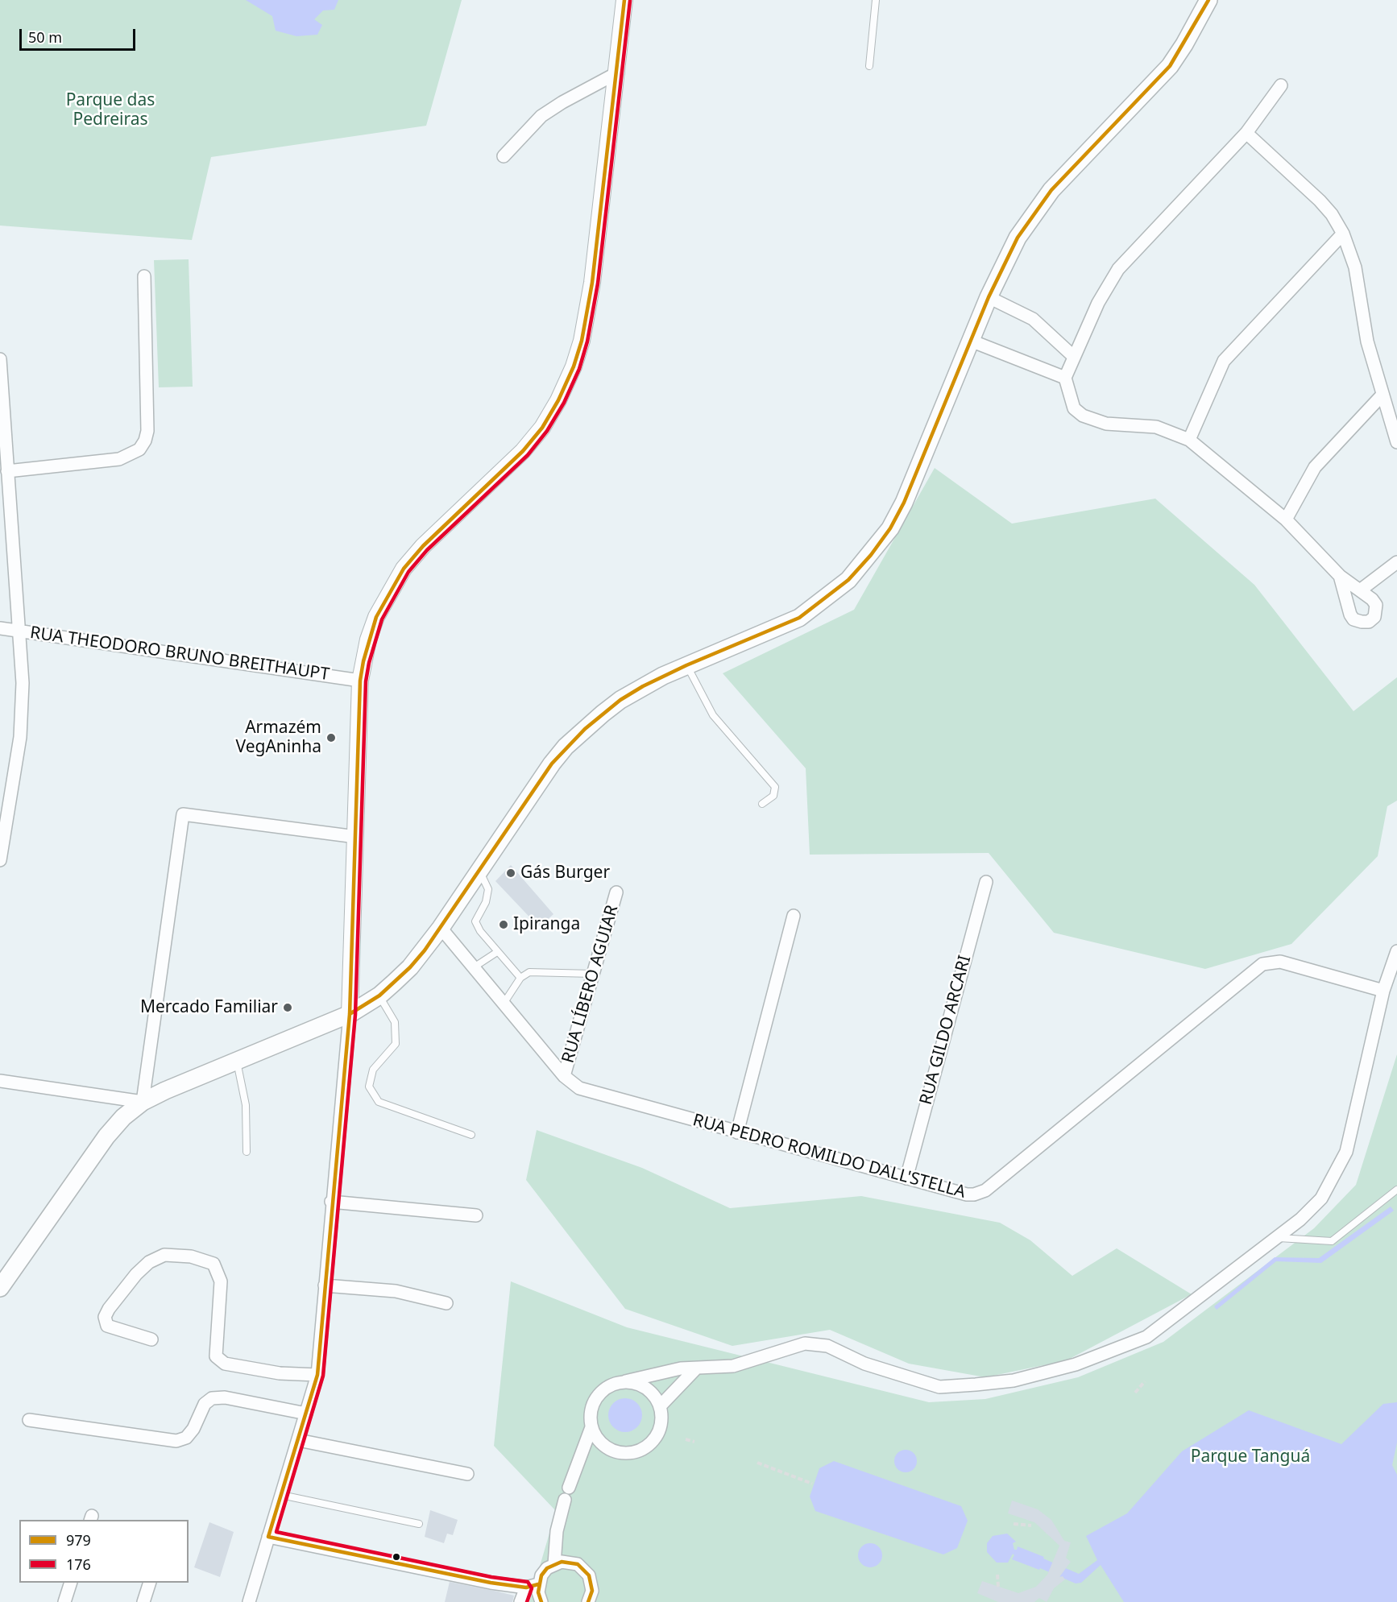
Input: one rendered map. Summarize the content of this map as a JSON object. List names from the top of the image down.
{
  "streets": {
    "street": [
      "RUA THEODORO BRUNO BREITHAUPT",
      "RUA LÍBERO AGUIAR",
      "RUA GILDO ARCARI",
      "RUA PEDRO ROMILDO DALL'STELLA"
    ]
  },
  "crossings": [
    ["RUA LÍBERO AGUIAR", "RUA PEDRO ROMILDO DALL'STELLA"],
    ["RUA GILDO ARCARI", "RUA PEDRO ROMILDO DALL'STELLA"]
  ],
  "parks": ["Parque das Pedreiras", "Parque Tanguá"],
  "places": [
    "Armazém VegAninha",
    "Gás Burger",
    "Ipiranga",
    "Mercado Familiar"
  ],
  "lines": ["transit line 979", "transit line 176"],
  "legend": ["979", "176"],
  "scale_bar": "50 m"
}
